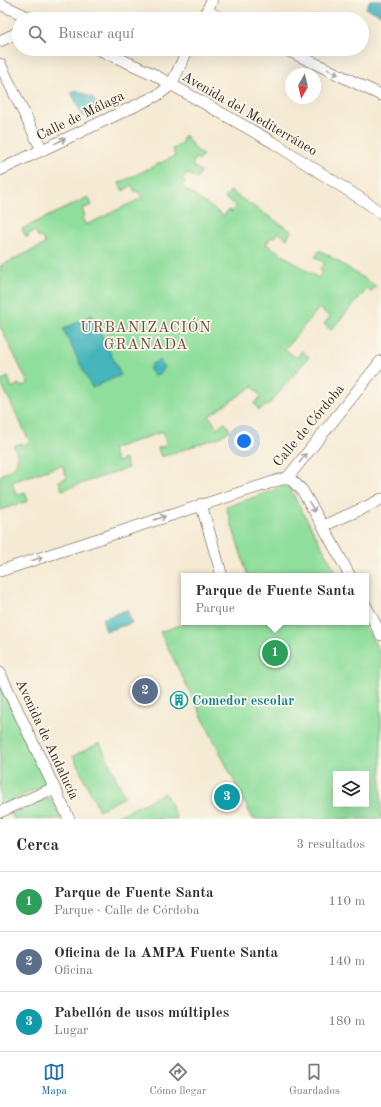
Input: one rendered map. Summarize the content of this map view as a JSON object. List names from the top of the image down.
{
  "streets": {
    "street": [
      "Avenida del Mediterráneo",
      "Calle de Málaga",
      "Calle de Córdoba",
      "Avenida de Andalucía"
    ]
  },
  "crossings": [
    ["Avenida del Mediterráneo", "Calle de Málaga"]
  ],
  "one_way": ["Calle de Málaga", "Calle de Córdoba"],
  "districts": ["URBANIZACIÓN GRANADA"],
  "places": {
    "building": ["Comedor escolar"]
  },
  "north": "bottom",
  "page": {
    "search": "Buscar aquí",
    "popup": ["Parque de Fuente Santa", "Parque"],
    "pins": ["1", "2", "3"],
    "heading": ["Cerca", "3 resultados"],
    "list": [
      {
        "mark": "1",
        "name": "Parque de Fuente Santa",
        "note": "Parque · Calle de Córdoba",
        "value": "110 m"
      },
      {
        "mark": "2",
        "name": "Oficina de la AMPA Fuente Santa",
        "note": "Oficina",
        "value": "140 m"
      },
      {
        "mark": "3",
        "name": "Pabellón de usos múltiples",
        "note": "Lugar",
        "value": "180 m"
      }
    ],
    "nav": ["Mapa", "Cómo llegar", "Guardados"]
  }
}
